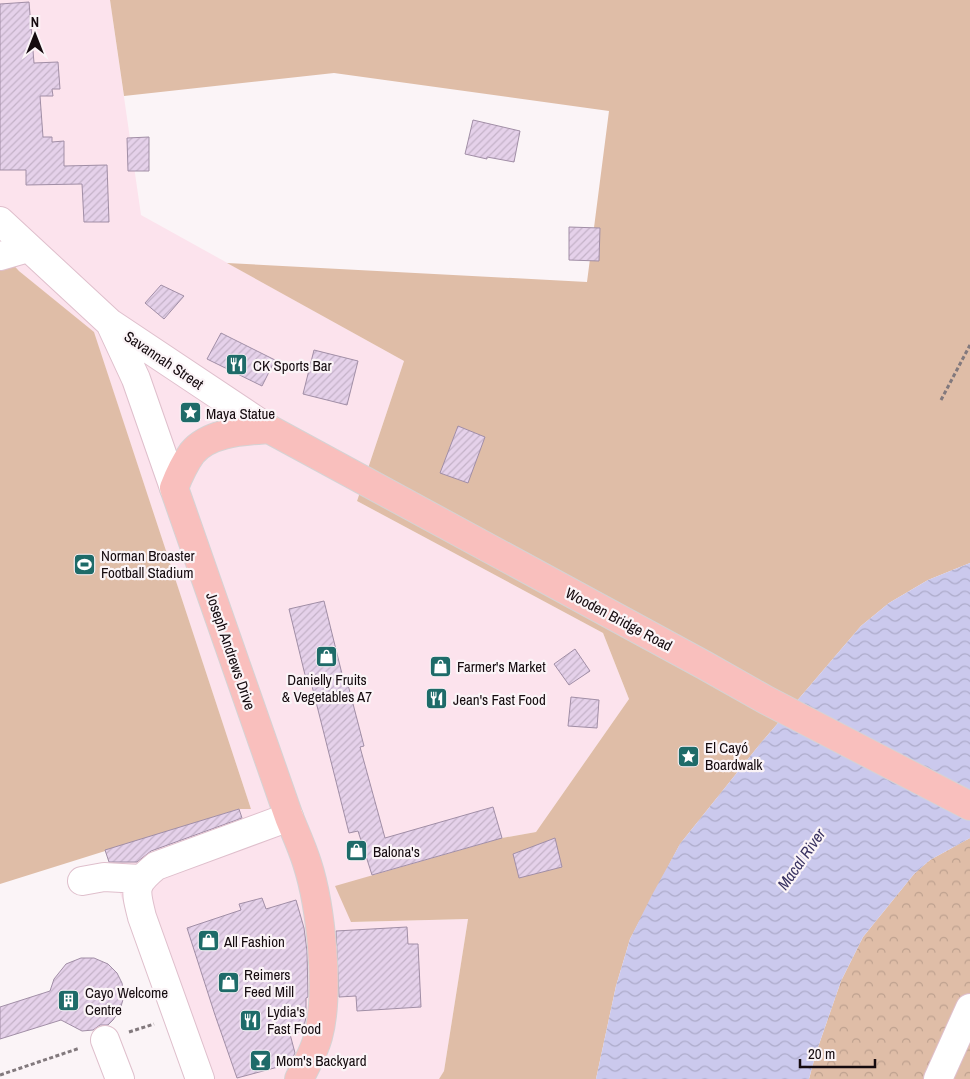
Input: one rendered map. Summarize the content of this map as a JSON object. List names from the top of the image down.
{
  "streets": {
    "main road": ["Wooden Bridge Road", "Joseph Andrews Drive"],
    "street": ["Savannah Street"]
  },
  "crossings": [
    ["Savannah Street", "Wooden Bridge Road"],
    ["Savannah Street", "Joseph Andrews Drive"]
  ],
  "water": ["Macal River"],
  "places": {
    "restaurant": ["CK Sports Bar", "Jean's Fast Food", "Lydia's Fast Food"],
    "place": ["Maya Statue", "El Cayó Boardwalk"],
    "sports": ["Norman Broaster Football Stadium"],
    "shop": [
      "Danielly Fruits & Vegetables A7",
      "Farmer's Market",
      "Balona's",
      "All Fashion",
      "Reimers Feed Mill"
    ],
    "building": ["Cayo Welcome Centre"],
    "bar": ["Mom's Backyard"]
  },
  "scale_bar": "20 m",
  "north": "top"
}
